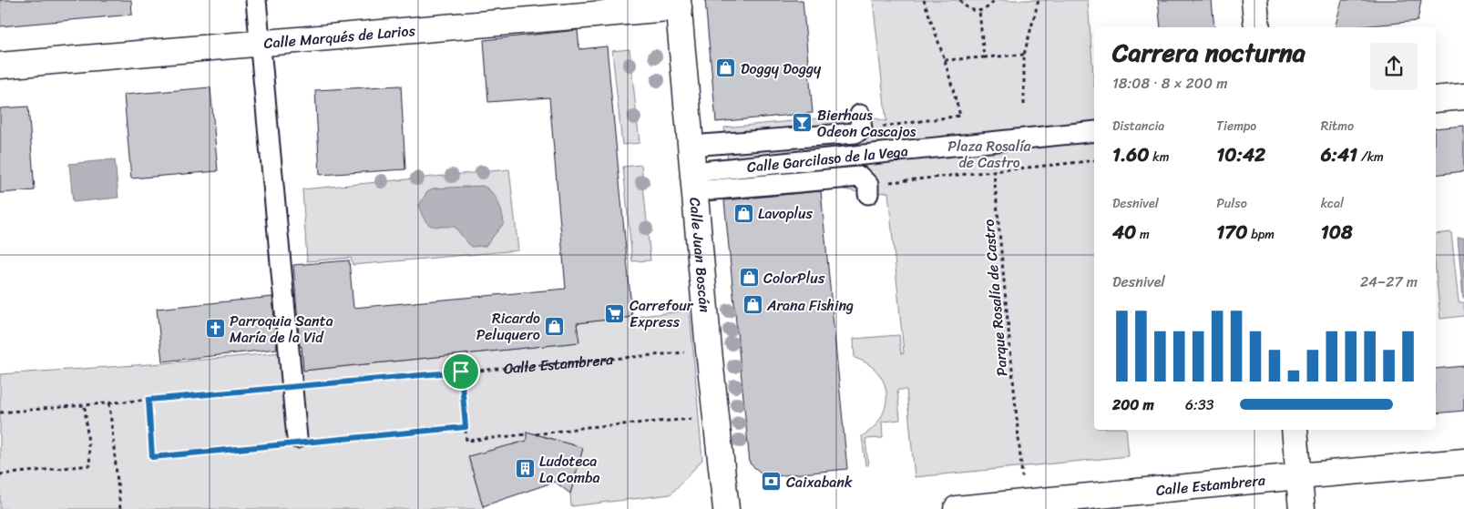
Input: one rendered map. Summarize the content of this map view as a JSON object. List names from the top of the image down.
{
  "streets": {
    "street": [
      "Calle Marqués de Larios",
      "Calle Garcilaso de la Vega",
      "Calle Juan Boscán",
      "Calle Estambrera"
    ],
    "path": ["Parque Rosalía de Castro"]
  },
  "crossings": [
    ["Calle Marqués de Larios", "Calle Juan Boscán"],
    ["Calle Garcilaso de la Vega", "Calle Juan Boscán"],
    ["Calle Garcilaso de la Vega", "Parque Rosalía de Castro"],
    ["Calle Juan Boscán", "Calle Estambrera"]
  ],
  "parks": ["Plaza Rosalía de Castro"],
  "places": {
    "shop": [
      "Doggy Doggy",
      "Lavoplus",
      "ColorPlus",
      "Arana Fishing",
      "Ricardo Peluquero"
    ],
    "bar": ["Bierhaus Odeon Cascajos"],
    "supermarket": ["Carrefour Express"],
    "church": ["Parroquia Santa María de la Vid"],
    "building": ["Ludoteca La Comba"],
    "bank": ["Caixabank"]
  },
  "page": {
    "heading": ["Carrera nocturna", "18:08 · 8 × 200 m"],
    "stats": [
      ["Distancia", "1.60 km"],
      ["Tiempo", "10:42"],
      ["Ritmo", "6:41 /km"],
      ["Desnivel", "40 m"],
      ["Pulso", "170 bpm"],
      ["kcal", "108"]
    ],
    "chart": ["Desnivel", "24–27 m"],
    "list": [
      {
        "name": "200 m",
        "note": "6:33"
      }
    ]
  }
}
